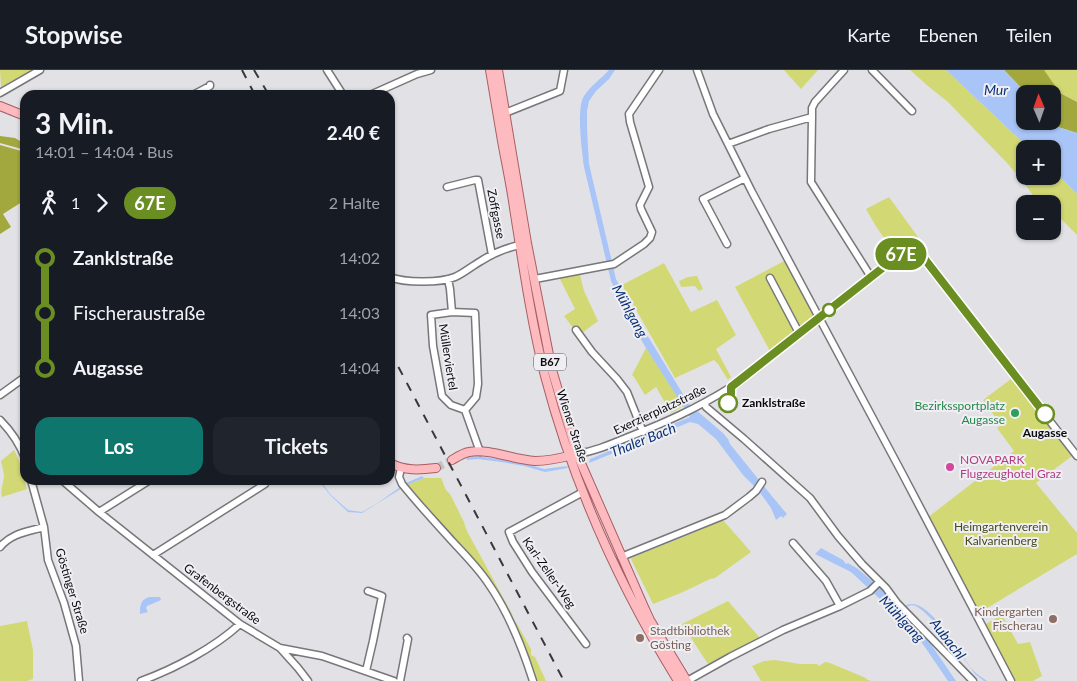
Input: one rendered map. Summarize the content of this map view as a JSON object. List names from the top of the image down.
{
  "streets": {
    "main road": ["B67", "Exerzierplatzstraße", "Wiener Straße"],
    "street": [
      "Zoffgasse",
      "Müllerviertel",
      "Karl-Zeller-Weg",
      "Göstinger Straße",
      "Grafenbergstraße"
    ]
  },
  "crossings": [
    ["Exerzierplatzstraße", "Wiener Straße"],
    ["Wiener Straße", "Karl-Zeller-Weg"]
  ],
  "water": [
    "Mur",
    "Mühlgang",
    "Thaler Bach",
    "Aubachl"
  ],
  "parks": ["Heimgartenverein Kalvarienberg"],
  "places": [
    "Zanklstraße",
    "Bezirkssportplatz Augasse",
    "Augasse",
    "NOVAPARK Flugzeughotel Graz",
    "Kindergarten Fischerau",
    "Stadtbibliothek Gösting"
  ],
  "lines": ["bus line 67E"],
  "north": "top",
  "page": {
    "header": "Stopwise",
    "nav": ["Karte", "Ebenen", "Teilen"],
    "on_map": "67E",
    "map_buttons": ["+", "−"],
    "heading": ["3 Min.", "14:01 – 14:04 · Bus", "2.40 €"],
    "legs": ["1", "67E", "2 Halte"],
    "list": [
      {
        "name": "Zanklstraße",
        "value": "14:02"
      },
      {
        "name": "Fischeraustraße",
        "value": "14:03"
      },
      {
        "name": "Augasse",
        "value": "14:04"
      }
    ],
    "buttons": ["Los", "Tickets"]
  }
}
